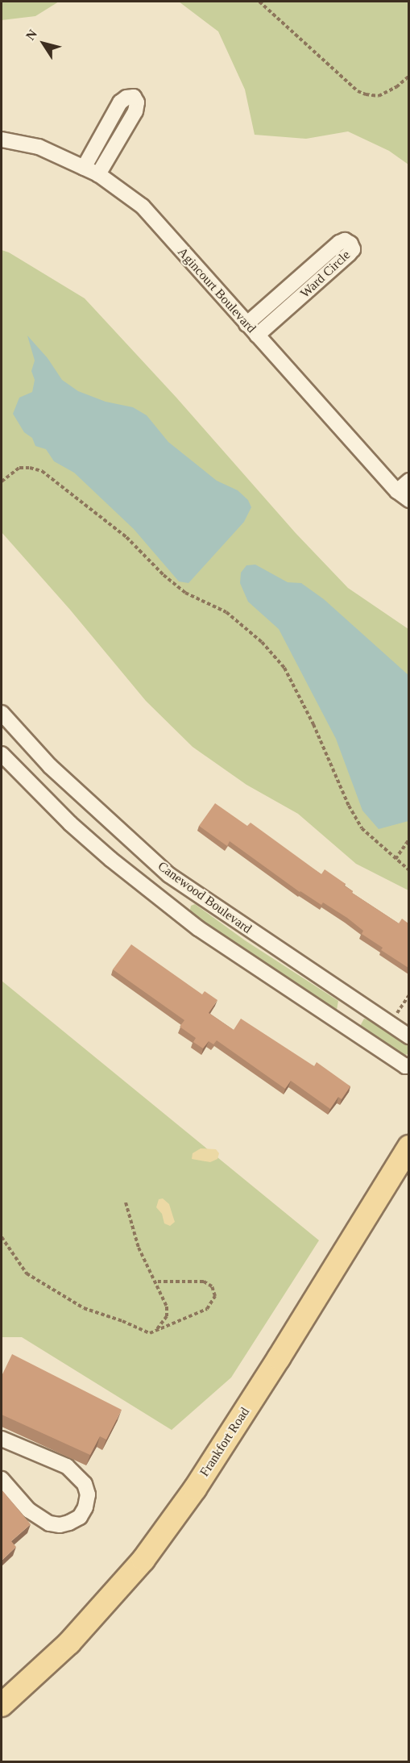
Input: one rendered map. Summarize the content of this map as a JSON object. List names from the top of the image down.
{
  "streets": {
    "main road": ["Frankfort Road"],
    "street": ["Ward Circle", "Agincourt Boulevard", "Canewood Boulevard"]
  },
  "crossings": [
    ["Ward Circle", "Agincourt Boulevard"]
  ],
  "north": "top left"
}
